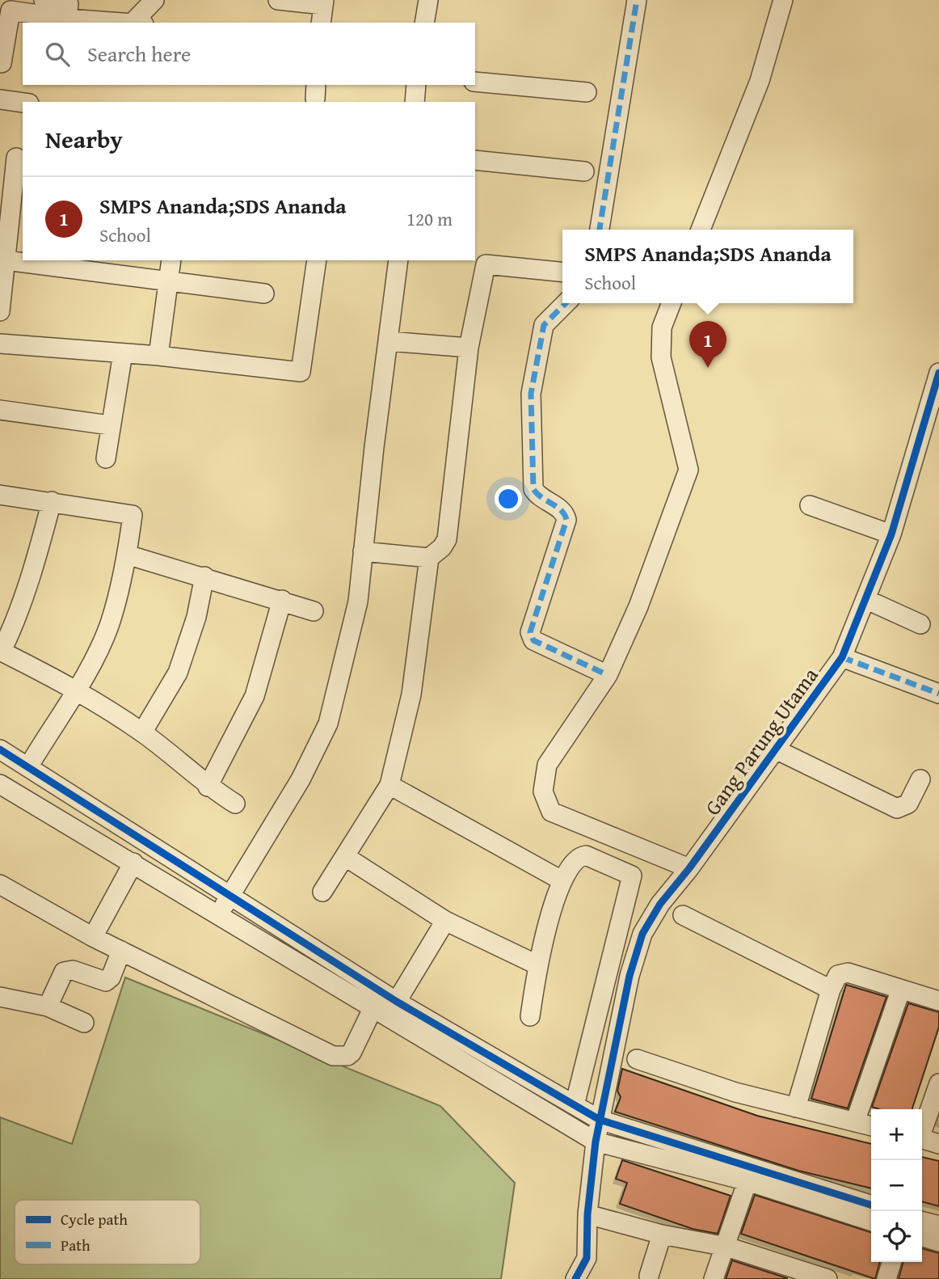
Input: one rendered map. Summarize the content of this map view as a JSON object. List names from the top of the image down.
{
  "streets": {
    "street": ["Gang Parung Utama"]
  },
  "legend": ["Cycle path", "Path"],
  "page": {
    "search": "Search here",
    "heading": "Nearby",
    "list": [
      {
        "mark": "1",
        "name": "SMPS Ananda;SDS Ananda",
        "note": "School",
        "value": "120 m"
      }
    ],
    "popup": ["SMPS Ananda;SDS Ananda", "School"],
    "pins": "1",
    "map_buttons": ["+", "−"]
  }
}
